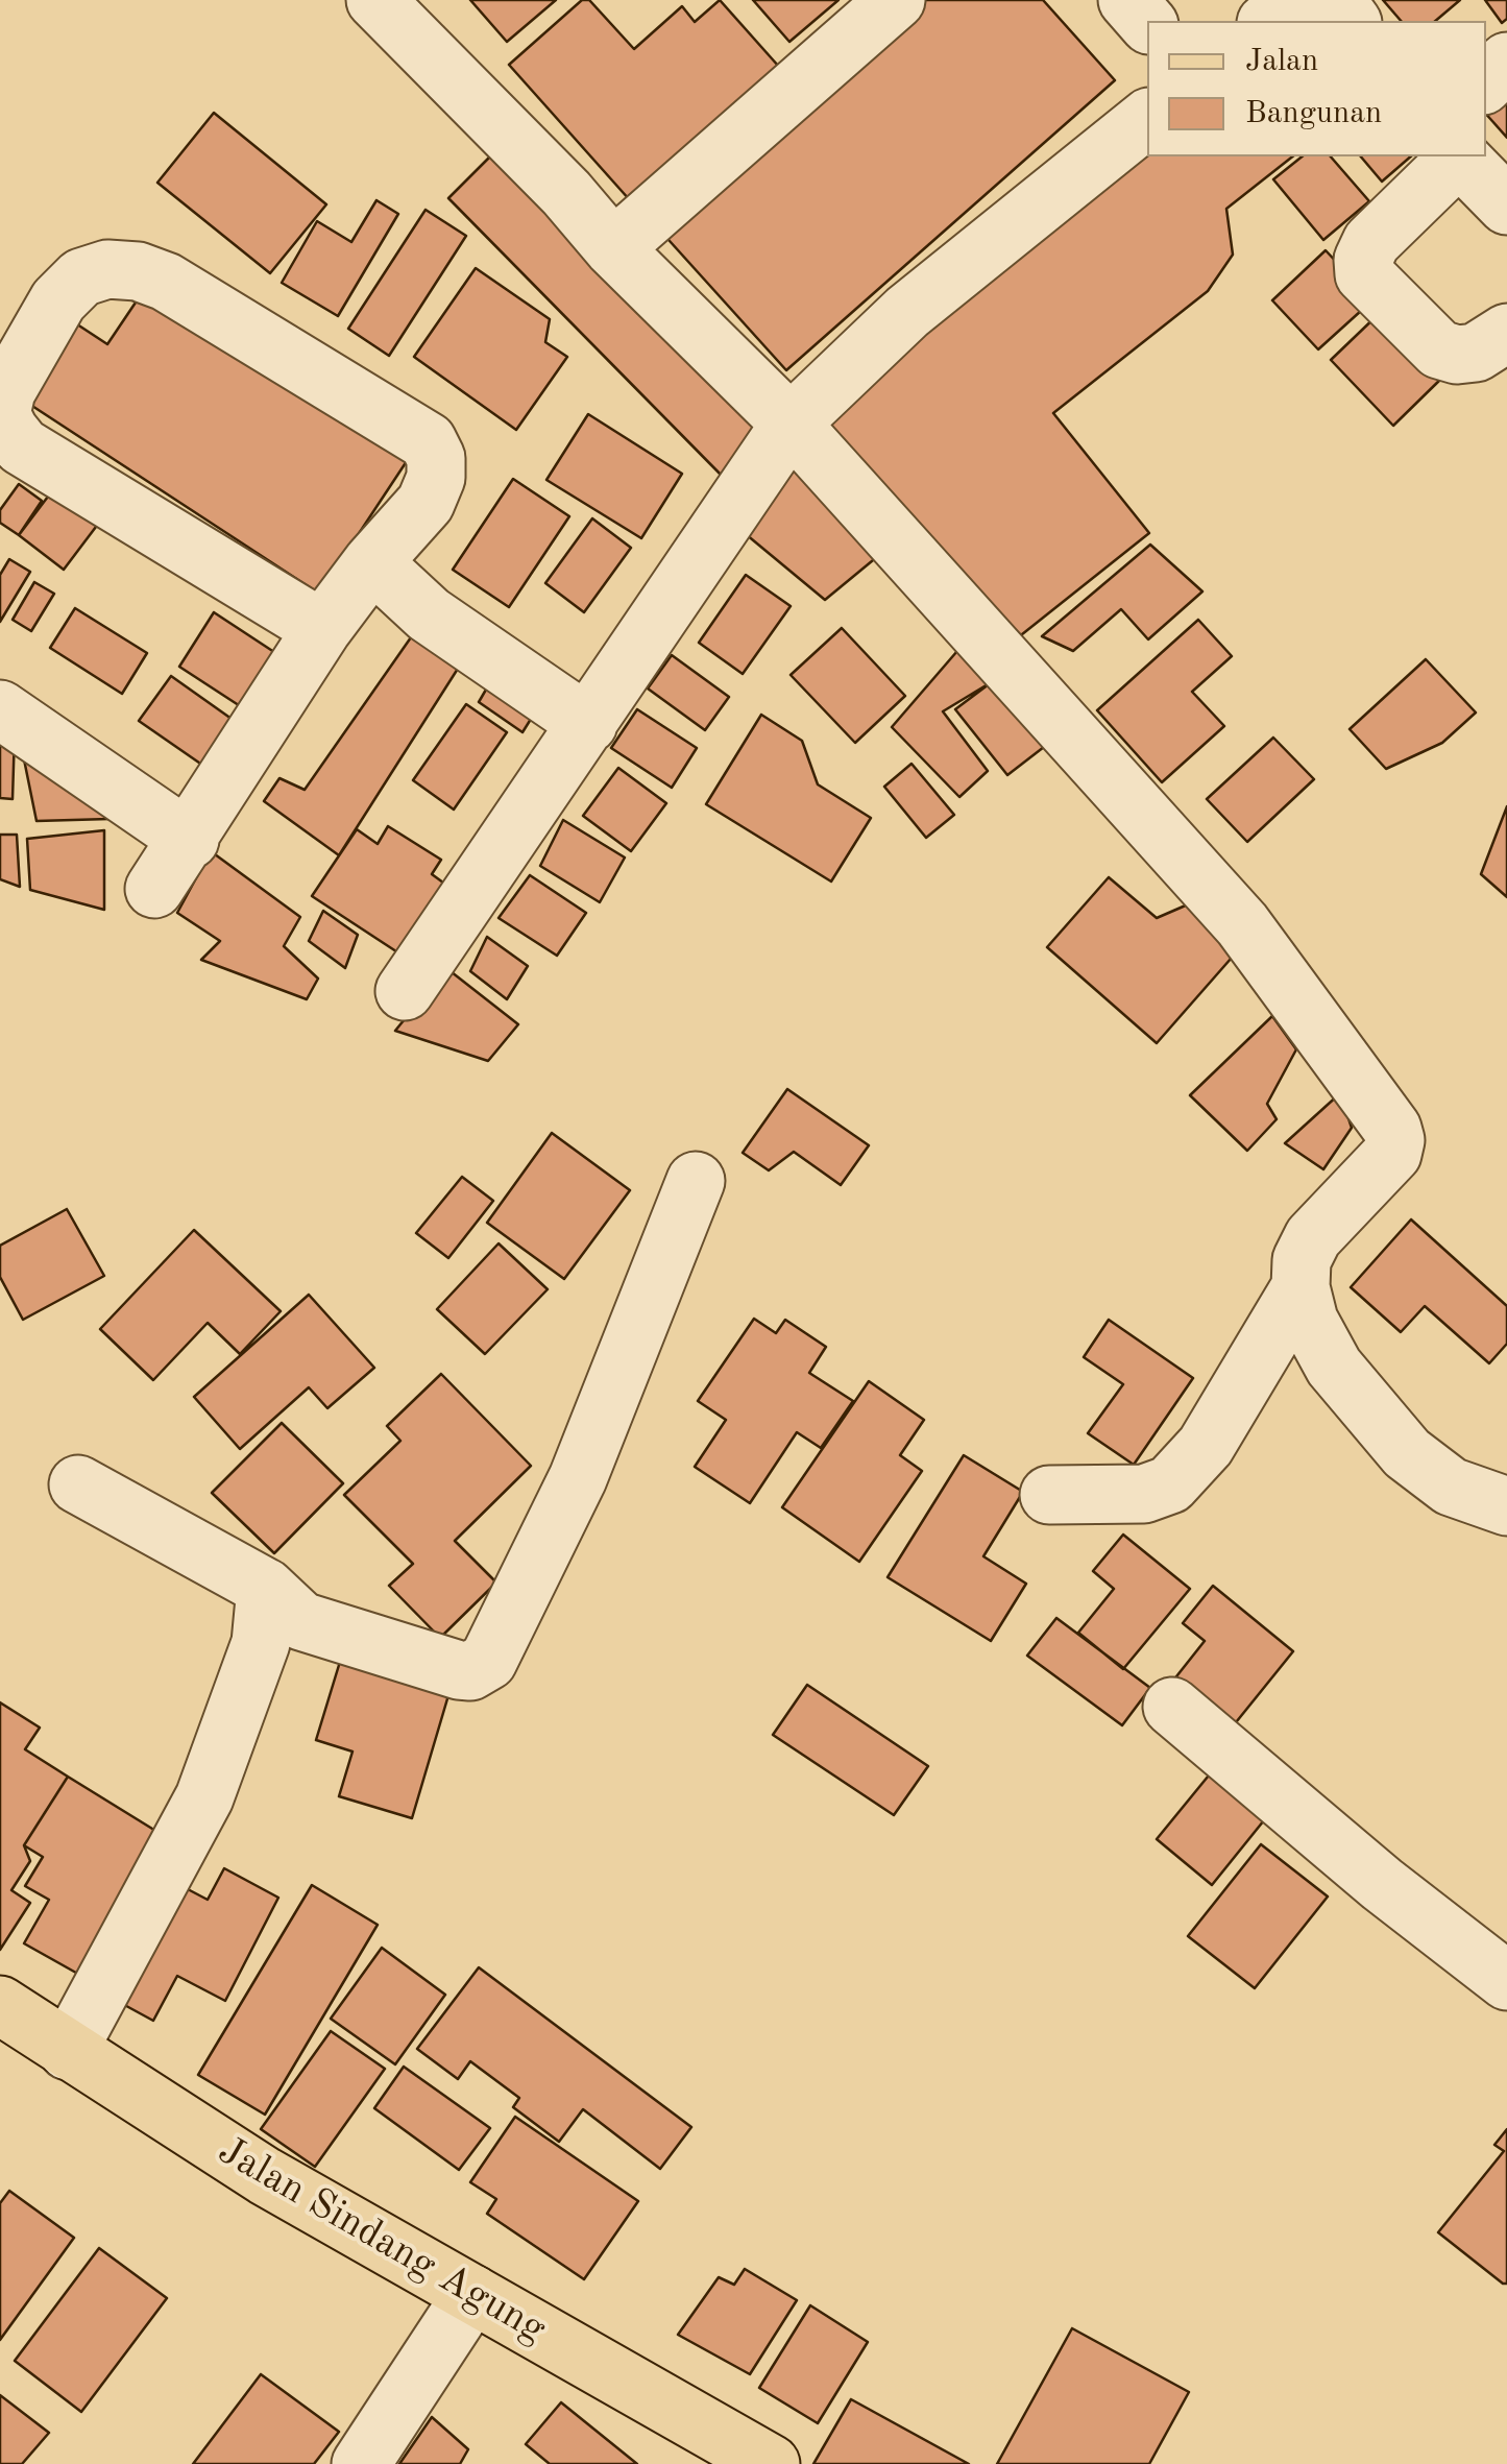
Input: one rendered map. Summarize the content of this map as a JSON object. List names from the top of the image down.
{
  "streets": {
    "main road": ["Jalan Sindang Agung"]
  },
  "legend": ["Jalan", "Bangunan"]
}
